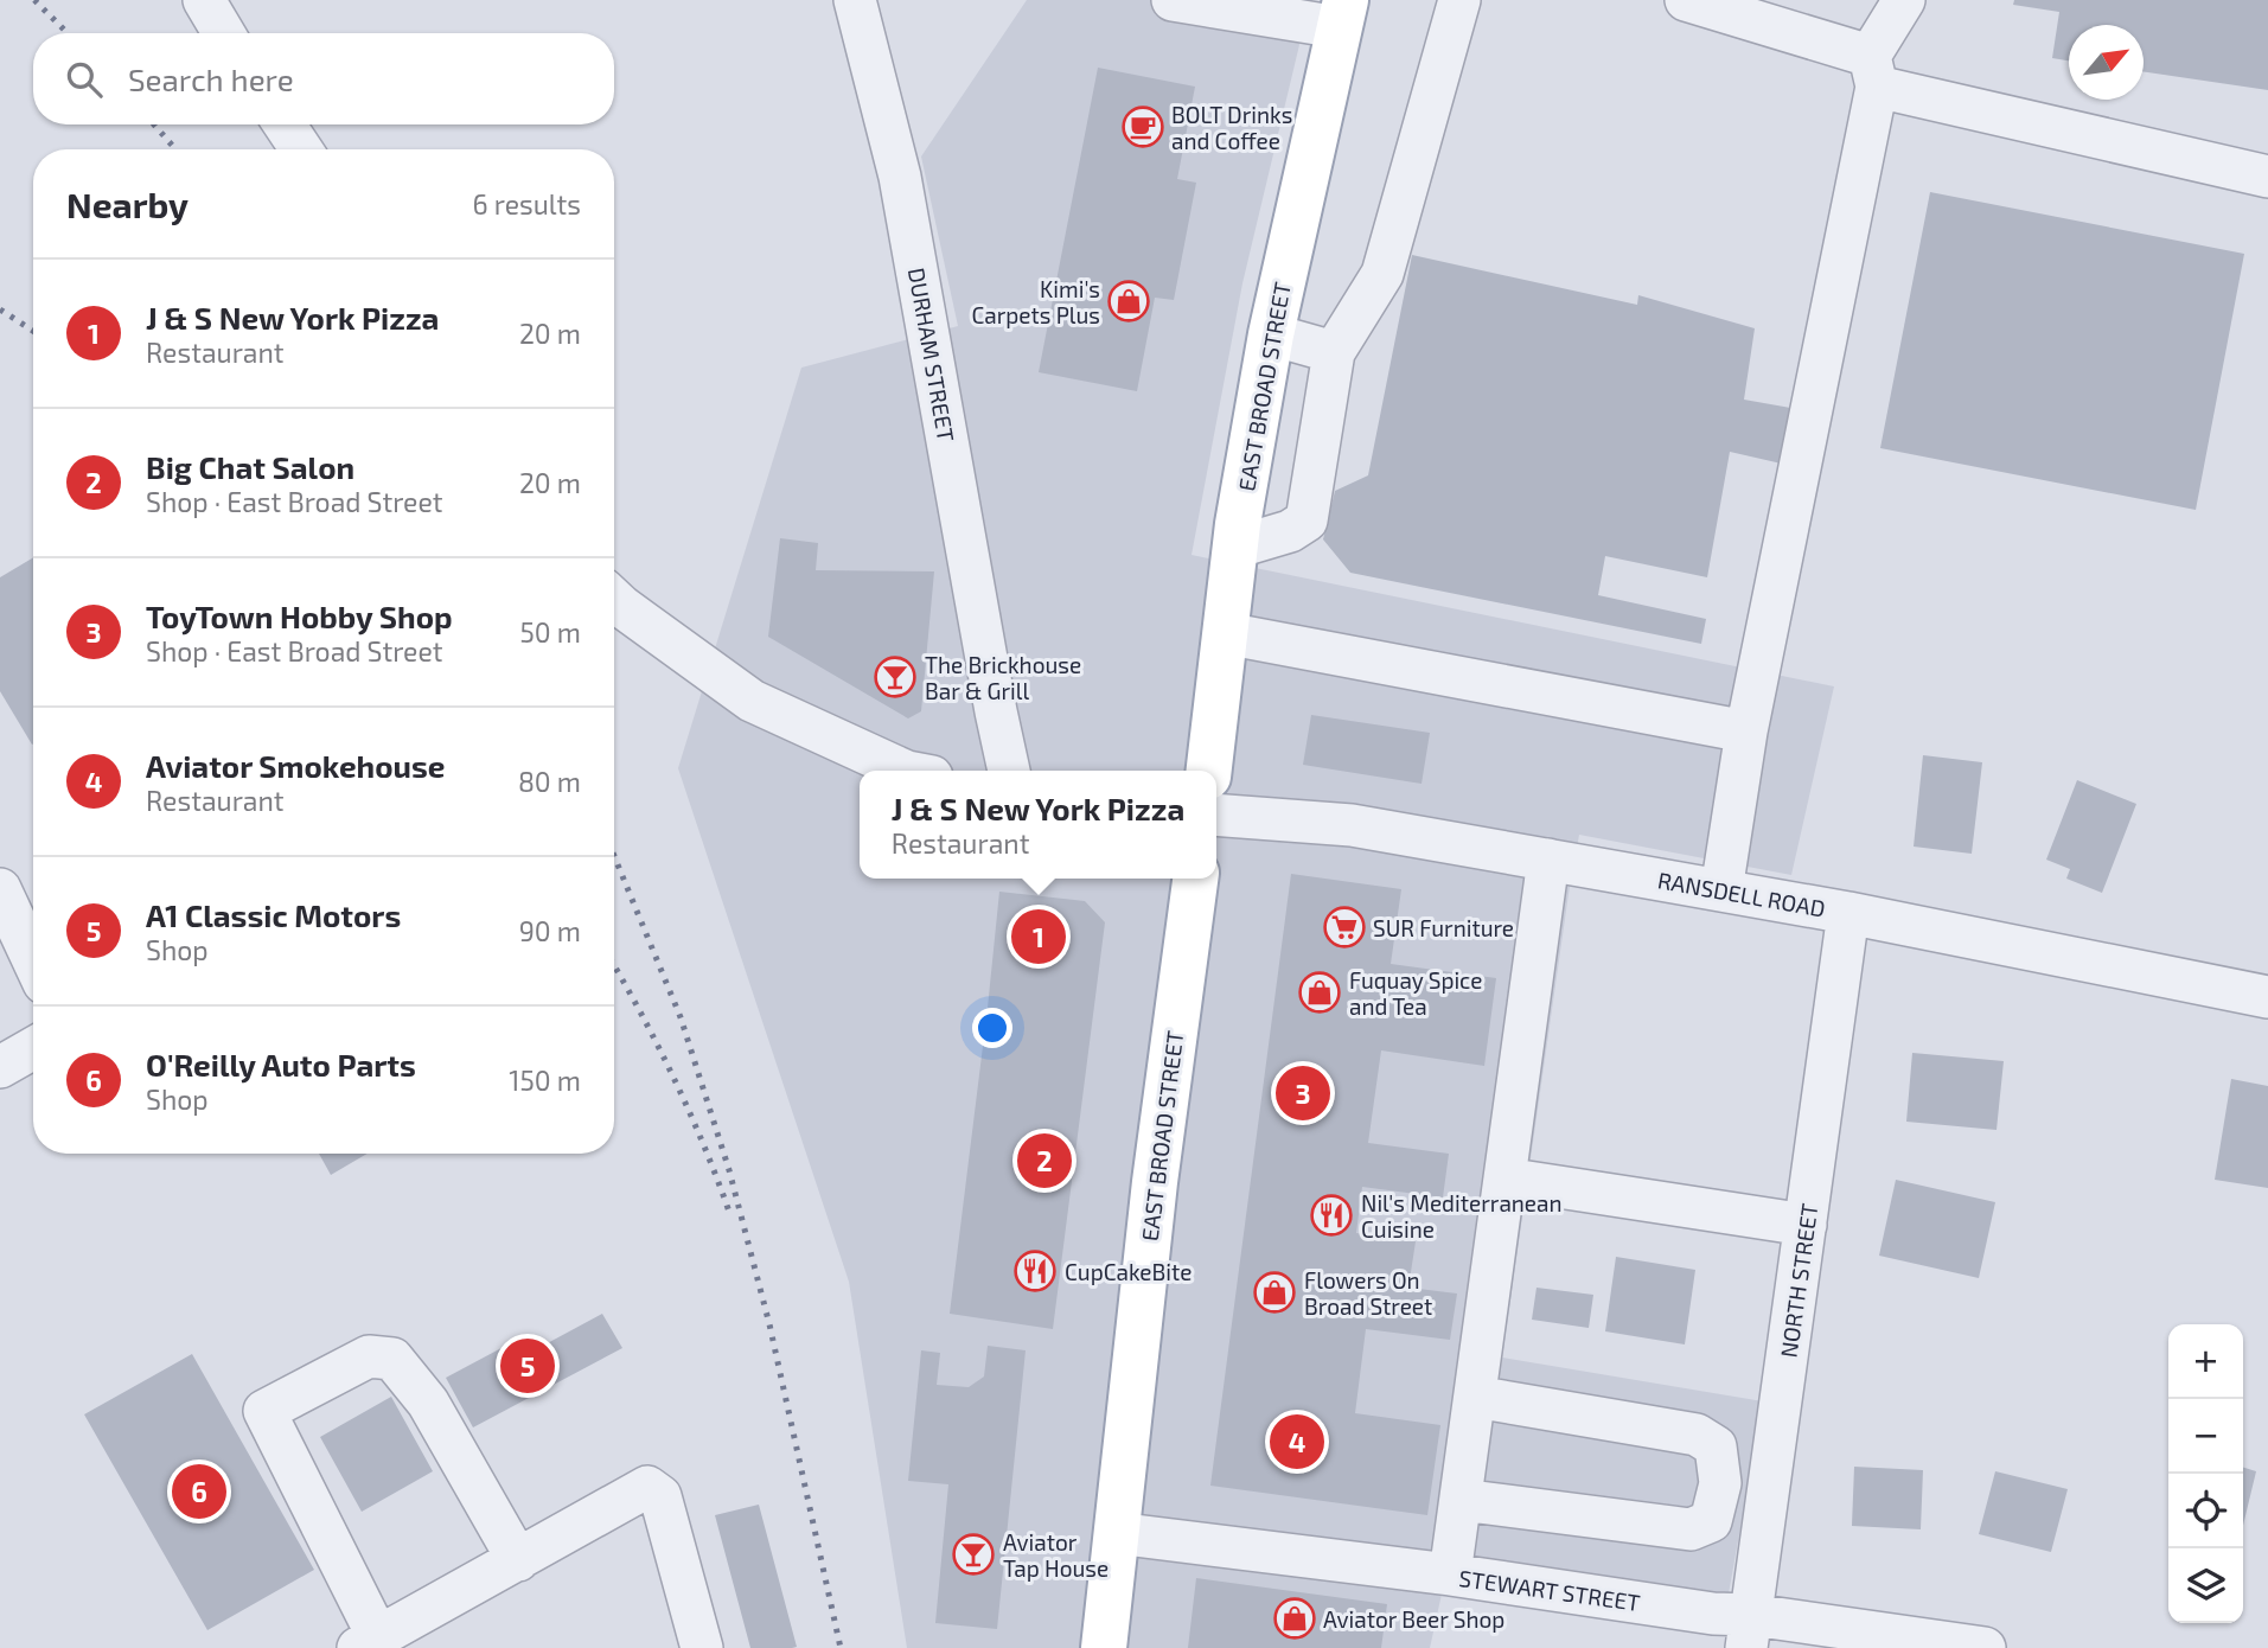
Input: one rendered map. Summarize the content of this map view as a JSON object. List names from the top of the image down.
{
  "streets": {
    "main road": ["EAST BROAD STREET"],
    "street": [
      "DURHAM STREET",
      "RANSDELL ROAD",
      "NORTH STREET",
      "STEWART STREET"
    ]
  },
  "crossings": [
    ["EAST BROAD STREET", "STEWART STREET"],
    ["RANSDELL ROAD", "NORTH STREET"],
    ["NORTH STREET", "STEWART STREET"]
  ],
  "places": {
    "cafe": ["BOLT Drinks and Coffee"],
    "shop": [
      "Kimi's Carpets Plus",
      "Fuquay Spice and Tea",
      "Flowers On Broad Street",
      "Aviator Beer Shop"
    ],
    "bar": ["The Brickhouse Bar & Grill", "Aviator Tap House"],
    "supermarket": ["SUR Furniture"],
    "restaurant": ["Nil's Mediterranean Cuisine", "CupCakeBite"]
  },
  "north": "top right",
  "page": {
    "search": "Search here",
    "heading": ["Nearby", "6 results"],
    "list": [
      {
        "mark": "1",
        "name": "J & S New York Pizza",
        "note": "Restaurant",
        "value": "20 m"
      },
      {
        "mark": "2",
        "name": "Big Chat Salon",
        "note": "Shop · East Broad Street",
        "value": "20 m"
      },
      {
        "mark": "3",
        "name": "ToyTown Hobby Shop",
        "note": "Shop · East Broad Street",
        "value": "50 m"
      },
      {
        "mark": "4",
        "name": "Aviator Smokehouse",
        "note": "Restaurant",
        "value": "80 m"
      },
      {
        "mark": "5",
        "name": "A1 Classic Motors",
        "note": "Shop",
        "value": "90 m"
      },
      {
        "mark": "6",
        "name": "O'Reilly Auto Parts",
        "note": "Shop",
        "value": "150 m"
      }
    ],
    "popup": ["J & S New York Pizza", "Restaurant"],
    "pins": [
      "1",
      "3",
      "2",
      "5",
      "4",
      "6"
    ],
    "map_buttons": ["+", "−"]
  }
}
